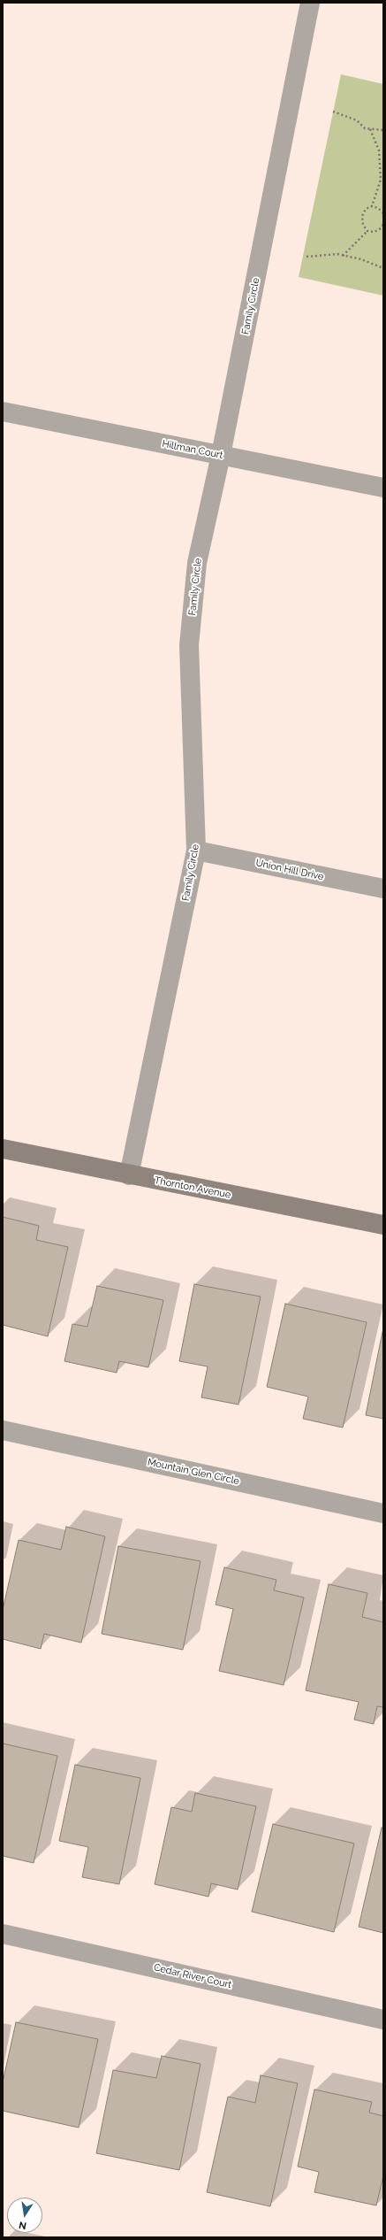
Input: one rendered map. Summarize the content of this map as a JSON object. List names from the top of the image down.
{
  "streets": {
    "street": [
      "Family Circle",
      "Hillman Court",
      "Union Hill Drive",
      "Thornton Avenue",
      "Mountain Glen Circle",
      "Cedar River Court"
    ]
  },
  "crossings": [
    ["Family Circle", "Hillman Court"],
    ["Family Circle", "Union Hill Drive"],
    ["Family Circle", "Thornton Avenue"]
  ],
  "north": "bottom"
}
